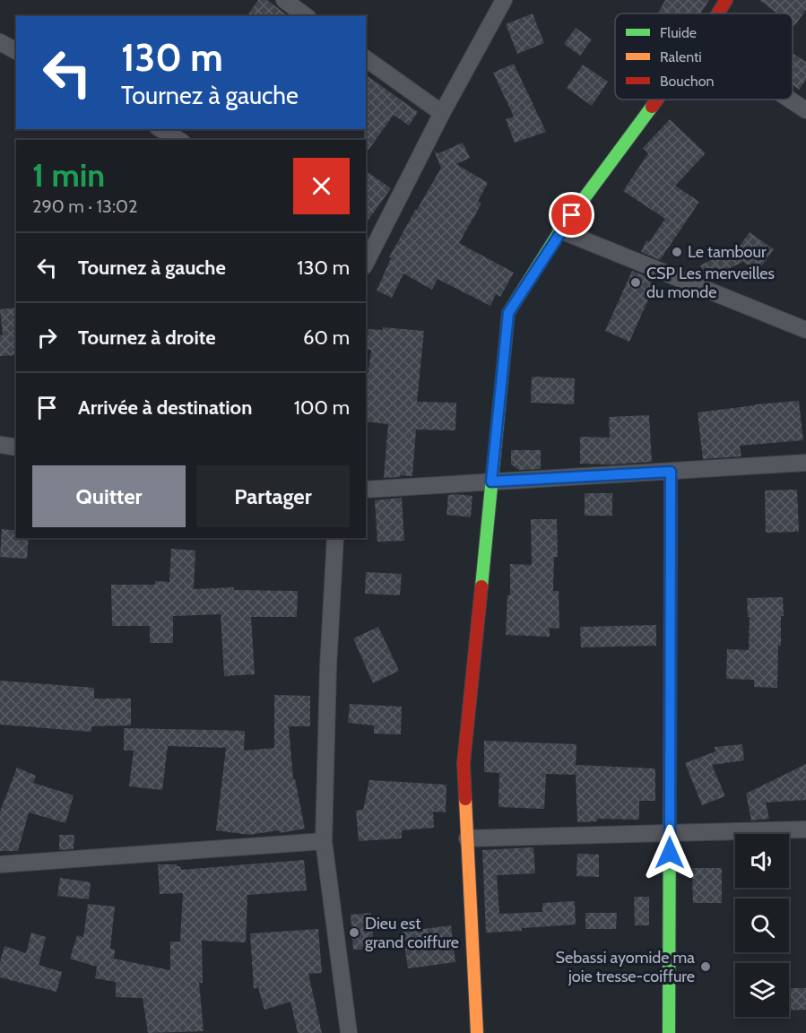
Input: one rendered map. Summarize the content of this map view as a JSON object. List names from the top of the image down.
{
  "places": [
    "Le tambour",
    "CSP Les merveilles du monde",
    "Dieu est grand coiffure",
    "Sebassi ayomide ma joie tresse-coiffure"
  ],
  "legend": ["Fluide", "Ralenti", "Bouchon"],
  "page": {
    "turn": ["130 m", "Tournez à gauche"],
    "heading": ["1 min", "290 m · 13:02"],
    "list": [
      {
        "name": "Tournez à gauche",
        "value": "130 m"
      },
      {
        "name": "Tournez à droite",
        "value": "60 m"
      },
      {
        "name": "Arrivée à destination",
        "value": "100 m"
      }
    ],
    "buttons": ["Quitter", "Partager"]
  }
}
